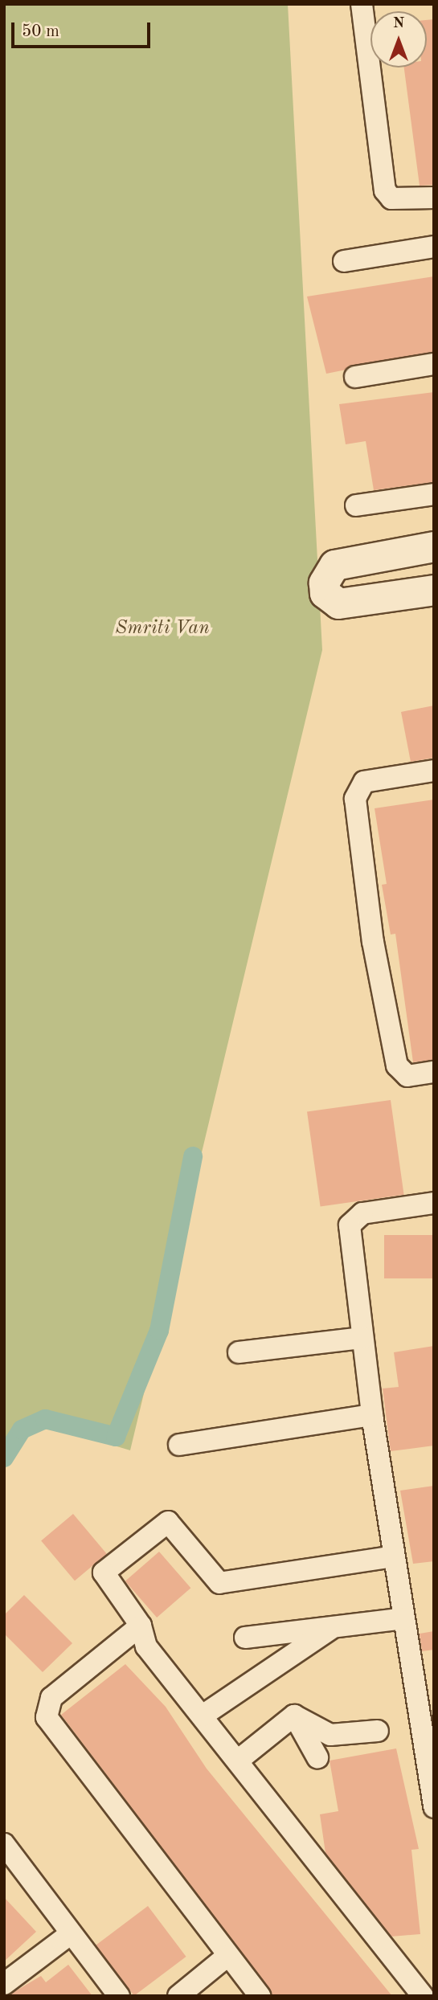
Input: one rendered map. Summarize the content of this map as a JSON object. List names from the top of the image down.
{
  "parks": ["Smriti Van"],
  "scale_bar": "50 m",
  "north": "top"
}
